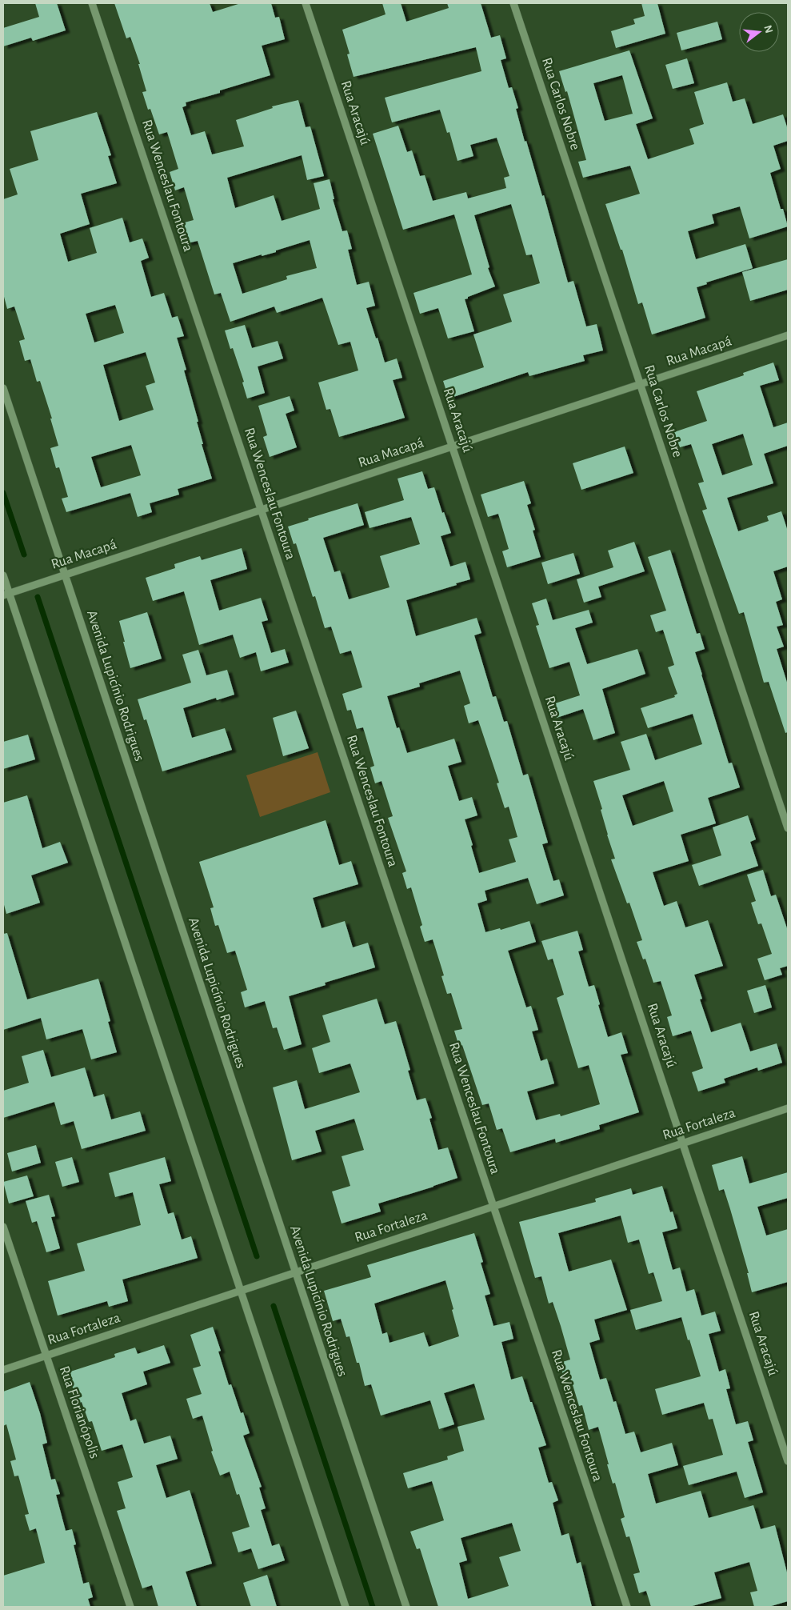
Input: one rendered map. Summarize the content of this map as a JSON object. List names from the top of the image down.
{
  "streets": {
    "street": [
      "Rua Carlos Nobre",
      "Rua Aracajú",
      "Rua Wenceslau Fontoura",
      "Rua Macapá",
      "Avenida Lupicínio Rodrigues",
      "Rua Fortaleza",
      "Rua Florianópolis"
    ]
  },
  "crossings": [
    ["Rua Carlos Nobre", "Rua Macapá"],
    ["Rua Aracajú", "Rua Macapá"],
    ["Rua Aracajú", "Rua Fortaleza"],
    ["Rua Wenceslau Fontoura", "Rua Macapá"],
    ["Rua Wenceslau Fontoura", "Rua Fortaleza"],
    ["Rua Macapá", "Avenida Lupicínio Rodrigues"],
    ["Avenida Lupicínio Rodrigues", "Rua Fortaleza"],
    ["Rua Fortaleza", "Rua Florianópolis"]
  ],
  "north": "right"
}
